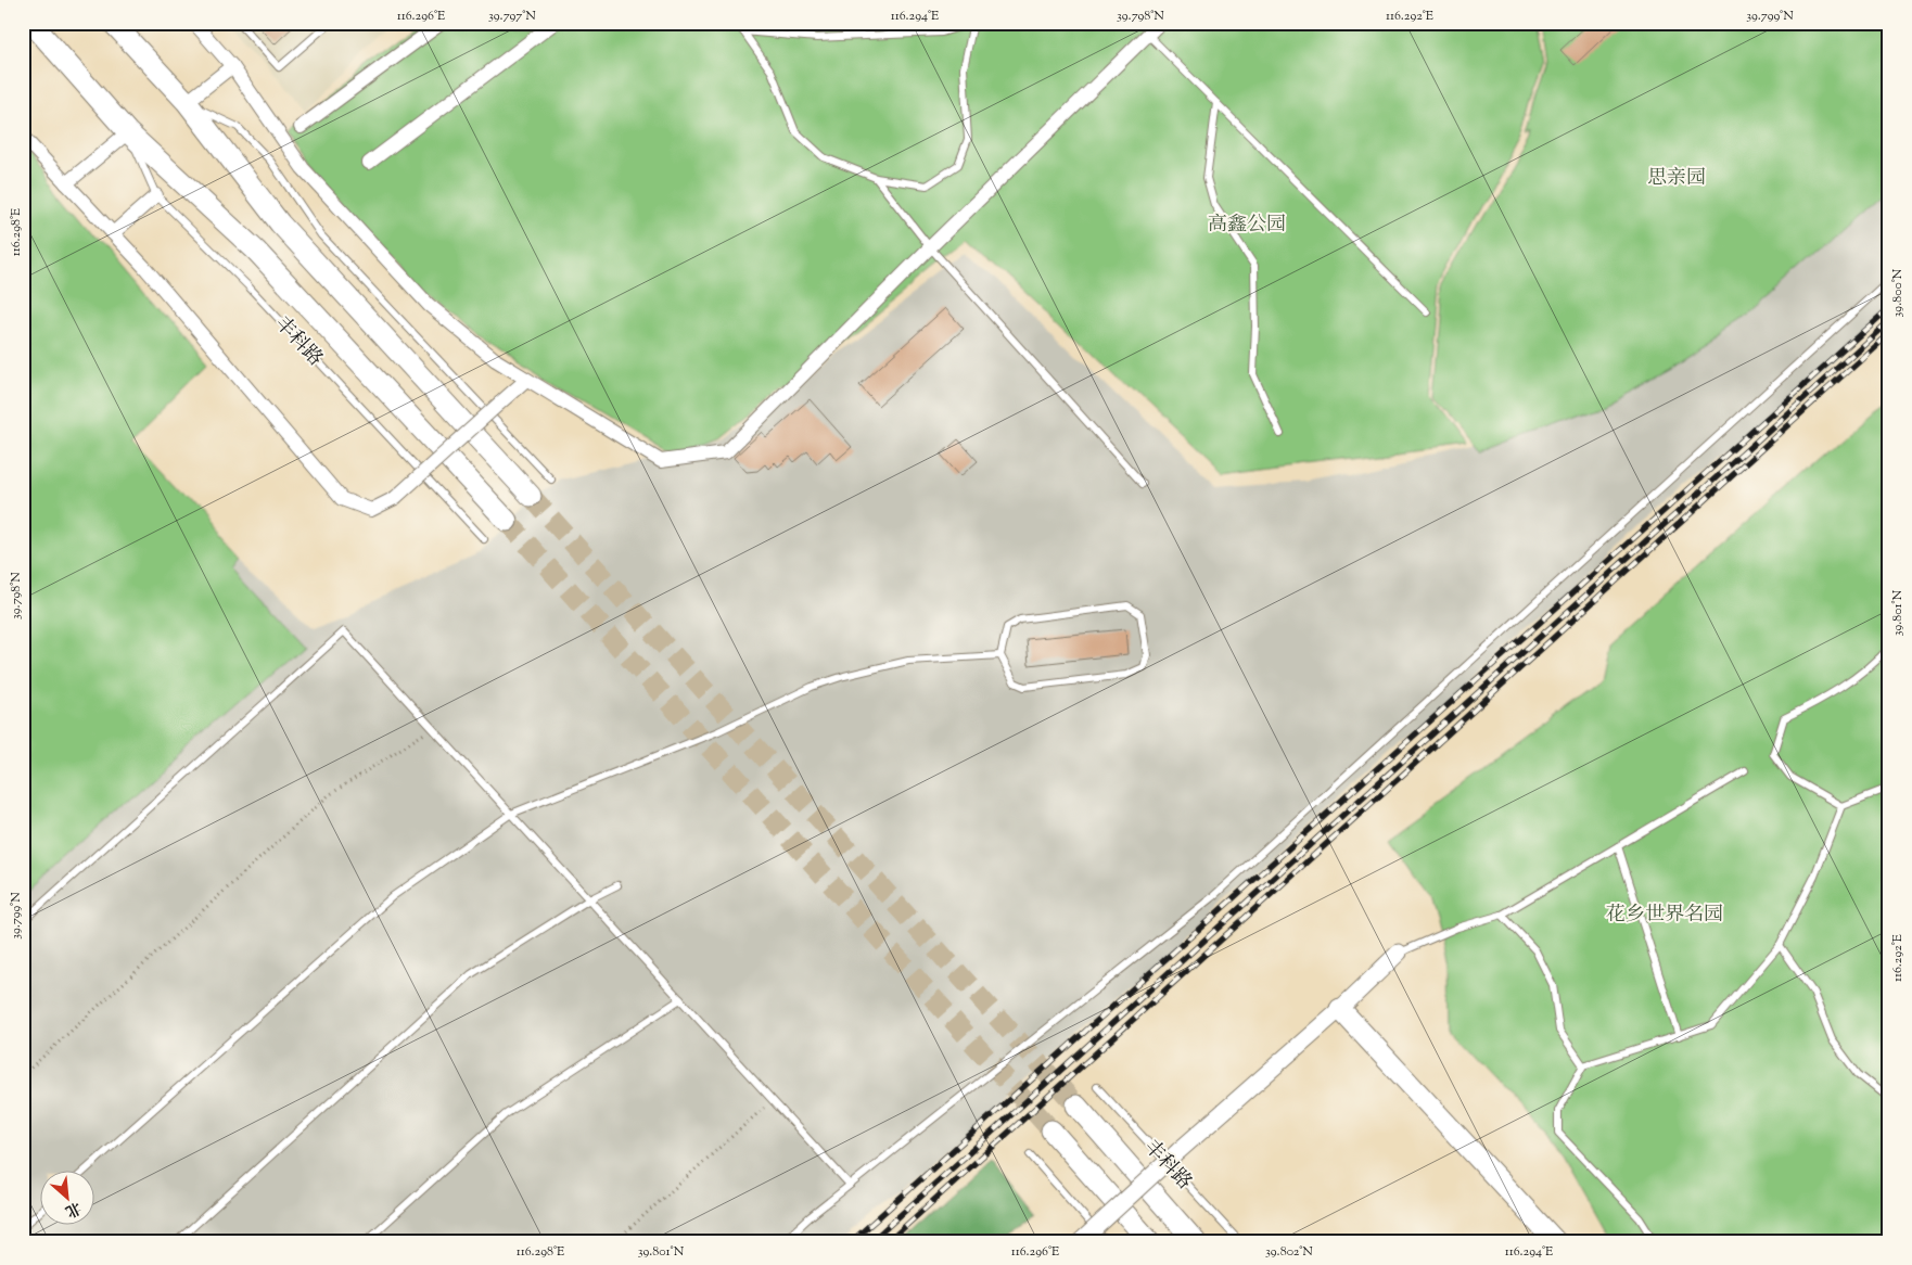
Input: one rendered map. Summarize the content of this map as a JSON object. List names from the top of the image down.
{
  "streets": {
    "main road": ["丰科路"]
  },
  "parks": ["思亲园", "高鑫公园", "花乡世界名园"],
  "north": "bottom right",
  "coordinates": [
    "116.296°E",
    "39.797°N",
    "116.294°E",
    "39.798°N",
    "116.292°E",
    "39.799°N",
    "116.298°E",
    "39.800°N",
    "39.801°N",
    "39.802°N"
  ]
}
